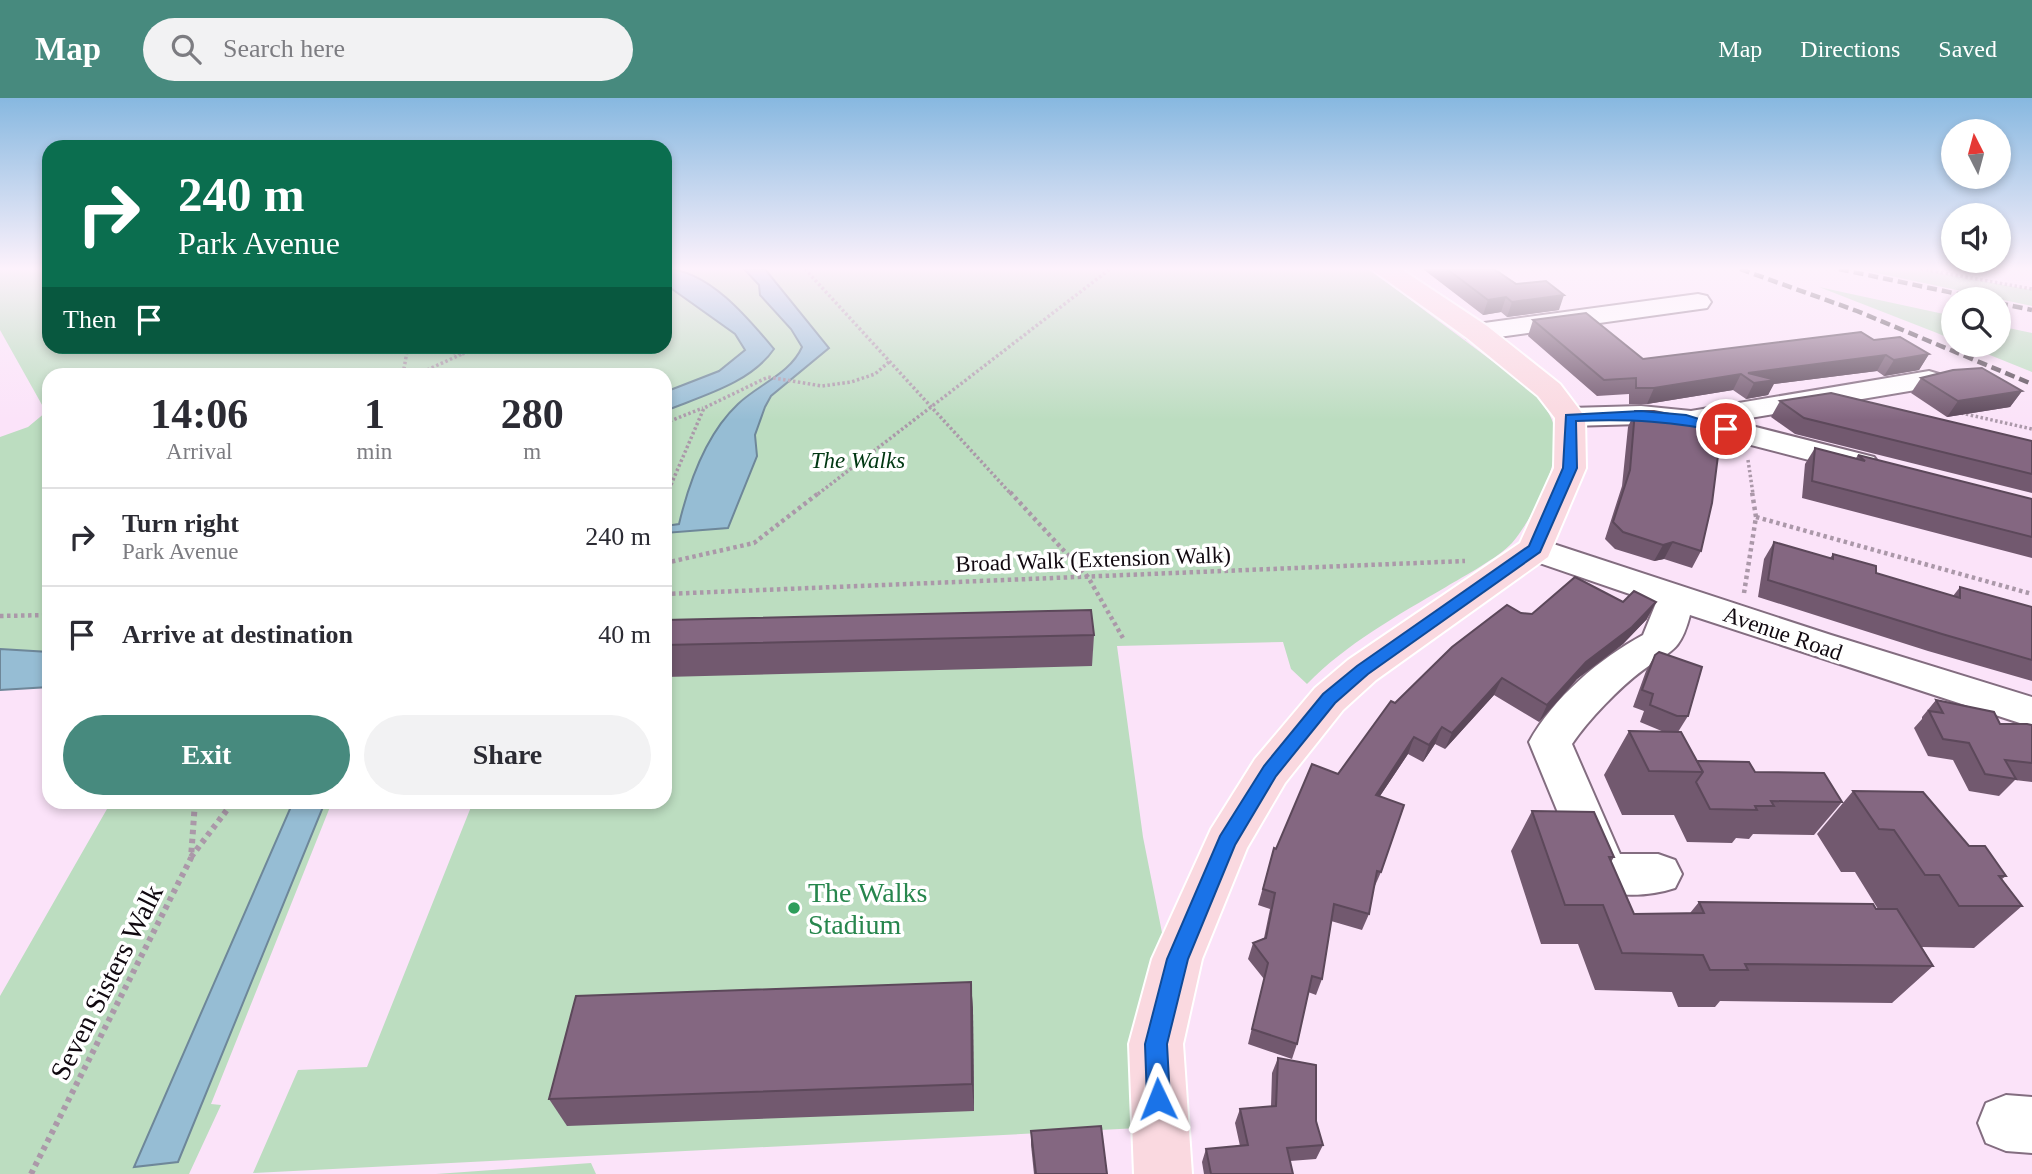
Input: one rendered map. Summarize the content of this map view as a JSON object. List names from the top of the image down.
{
  "streets": {
    "street": ["Avenue Road"],
    "path": ["Broad Walk (Extension Walk)", "Seven Sisters Walk"]
  },
  "crossings": [
    ["Broad Walk (Extension Walk)", "Avenue Road"]
  ],
  "parks": ["The Walks"],
  "places": ["The Walks Stadium"],
  "north": "top",
  "page": {
    "header": "Map",
    "search": "Search here",
    "nav": ["Map", "Directions", "Saved"],
    "turn": ["240 m", "Park Avenue"],
    "then": "Then",
    "eta": [
      "14:06",
      "Arrival",
      "1",
      "min",
      "280",
      "m"
    ],
    "list": [
      {
        "name": "Turn right",
        "note": "Park Avenue",
        "value": "240 m"
      },
      {
        "name": "Arrive at destination",
        "value": "40 m"
      }
    ],
    "buttons": ["Exit", "Share"]
  }
}
